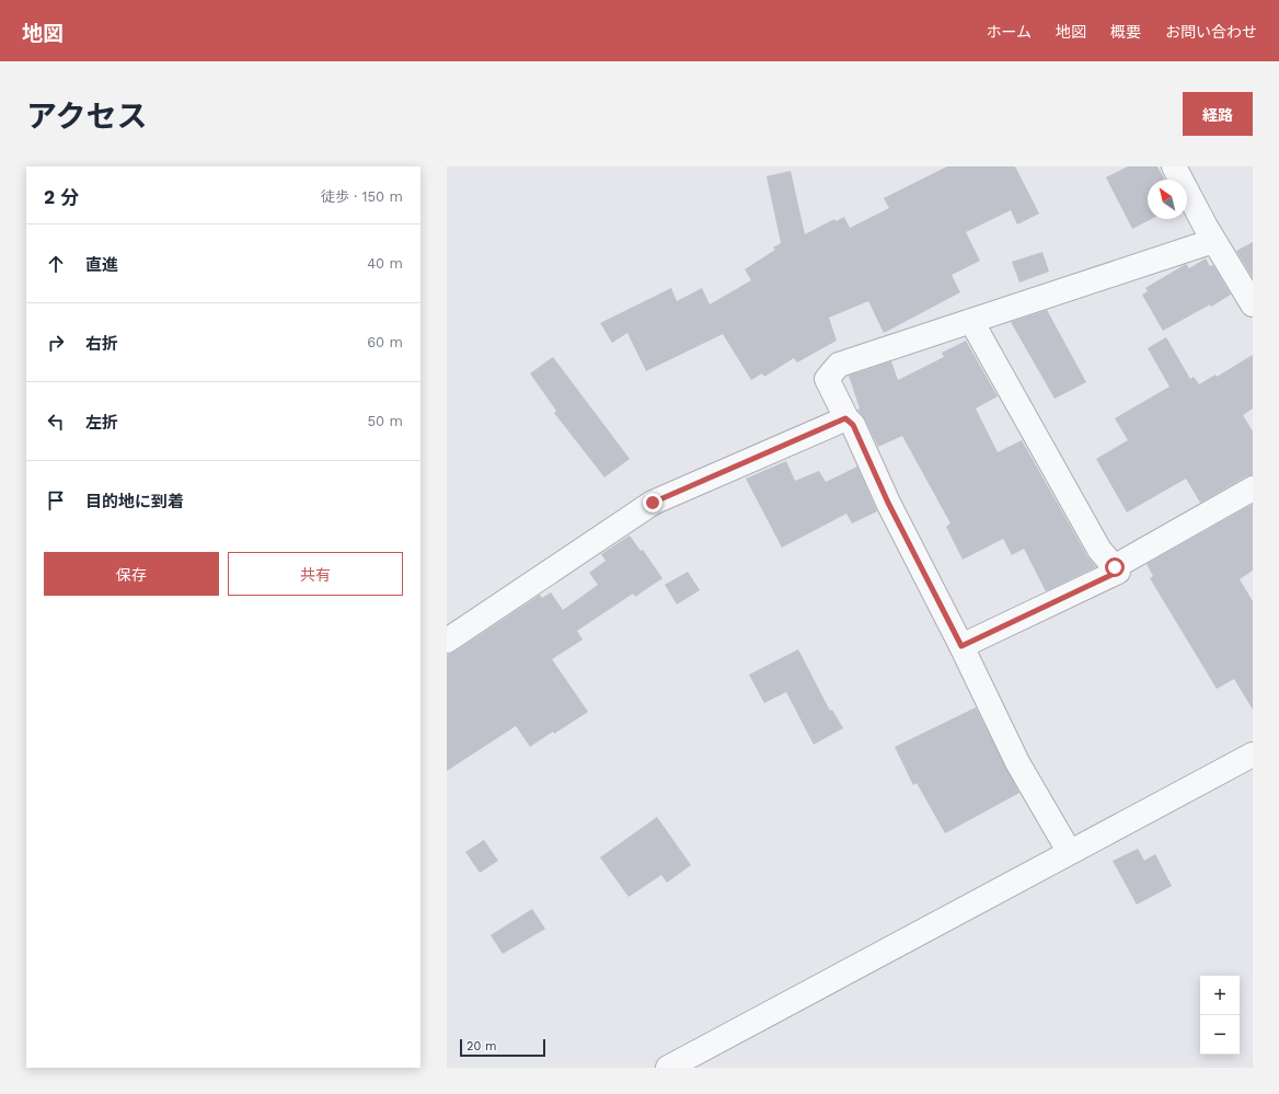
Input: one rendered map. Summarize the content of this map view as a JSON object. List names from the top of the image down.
{
  "scale_bar": "20 m",
  "north": "top left",
  "page": {
    "header": "地図",
    "nav": [
      "ホーム",
      "地図",
      "概要",
      "お問い合わせ"
    ],
    "title": "アクセス",
    "buttons": [
      "経路",
      ["保存", "共有"]
    ],
    "heading": ["2 分", "徒歩 · 150 m"],
    "list": [
      ["直進", "40 m"],
      ["右折", "60 m"],
      ["左折", "50 m"],
      "目的地に到着"
    ],
    "map_buttons": ["+", "−"],
    "scale": "20 m"
  }
}
